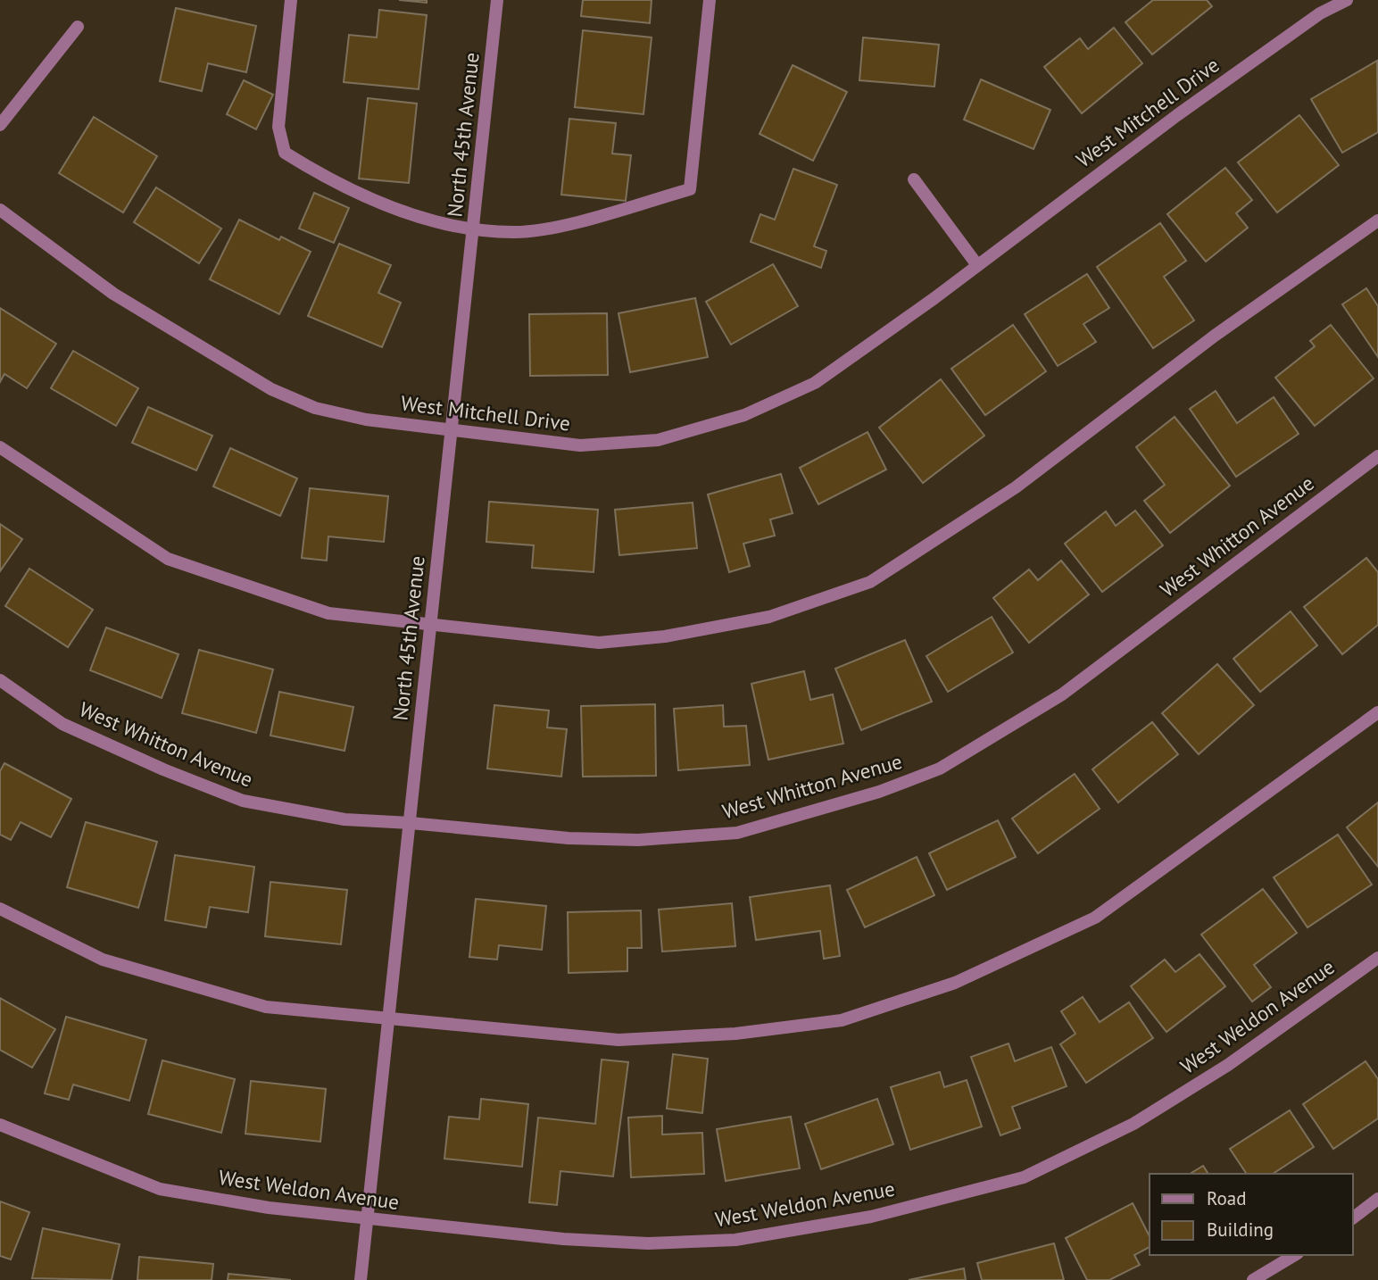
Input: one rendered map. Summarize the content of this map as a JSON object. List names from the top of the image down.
{
  "streets": {
    "street": [
      "West Mitchell Drive",
      "North 45th Avenue",
      "West Whitton Avenue",
      "West Weldon Avenue"
    ]
  },
  "crossings": [
    ["West Mitchell Drive", "North 45th Avenue"],
    ["North 45th Avenue", "West Whitton Avenue"],
    ["North 45th Avenue", "West Weldon Avenue"]
  ],
  "legend": ["Road", "Building"]
}
